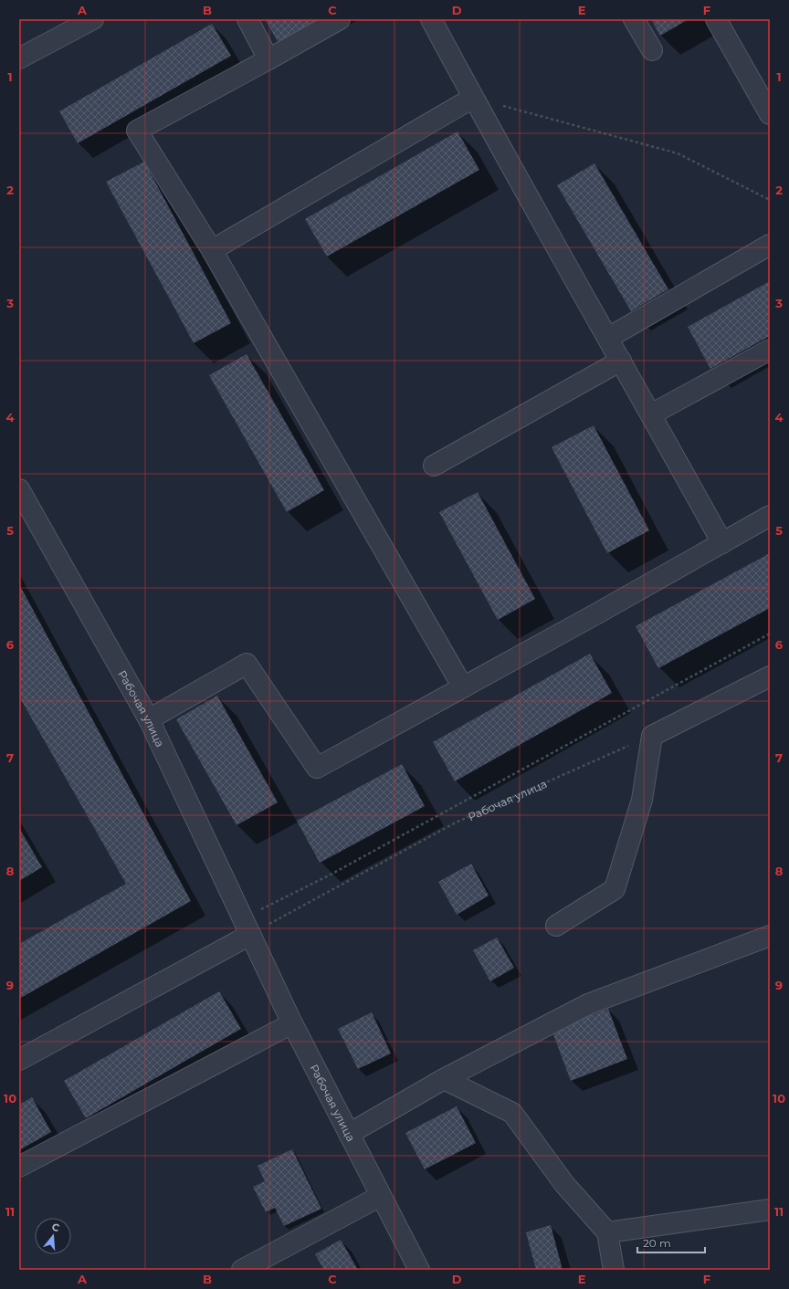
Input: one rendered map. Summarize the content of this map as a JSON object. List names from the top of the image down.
{
  "streets": {
    "street": ["Рабочая улица"]
  },
  "scale_bar": "20 m",
  "north": "top",
  "grid": {
    "columns": [
      "A",
      "B",
      "C",
      "D",
      "E",
      "F"
    ],
    "rows": [
      "1",
      "2",
      "3",
      "4",
      "5",
      "6",
      "7",
      "8",
      "9",
      "10",
      "11"
    ]
  }
}
